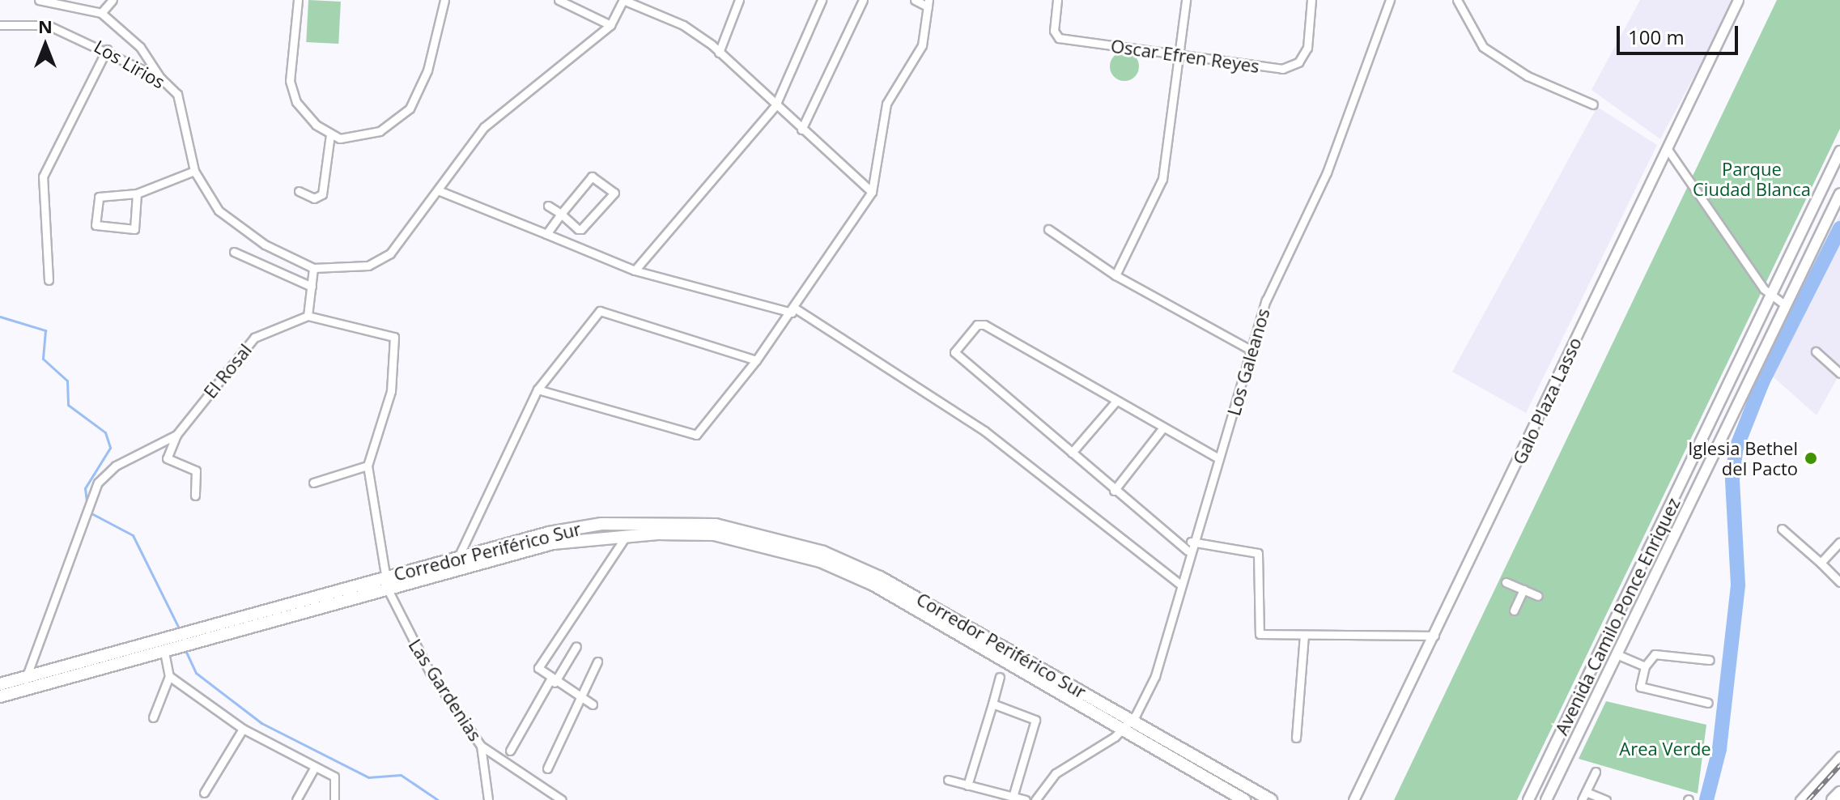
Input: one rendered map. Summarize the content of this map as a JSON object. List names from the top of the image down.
{
  "streets": {
    "main road": ["Corredor Periférico Sur", "Avenida Camilo Ponce Enriquez"],
    "street": [
      "Oscar Efren Reyes",
      "Los Lirios",
      "Los Galeanos",
      "El Rosal",
      "Galo Plaza Lasso",
      "Las Gardenias"
    ]
  },
  "crossings": [
    ["Los Galeanos", "Corredor Periférico Sur"],
    ["El Rosal", "Corredor Periférico Sur"],
    ["Corredor Periférico Sur", "Las Gardenias"]
  ],
  "parks": ["Parque Ciudad Blanca", "Area Verde"],
  "places": ["Iglesia Bethel del Pacto"],
  "scale_bar": "100 m",
  "north": "top"
}
